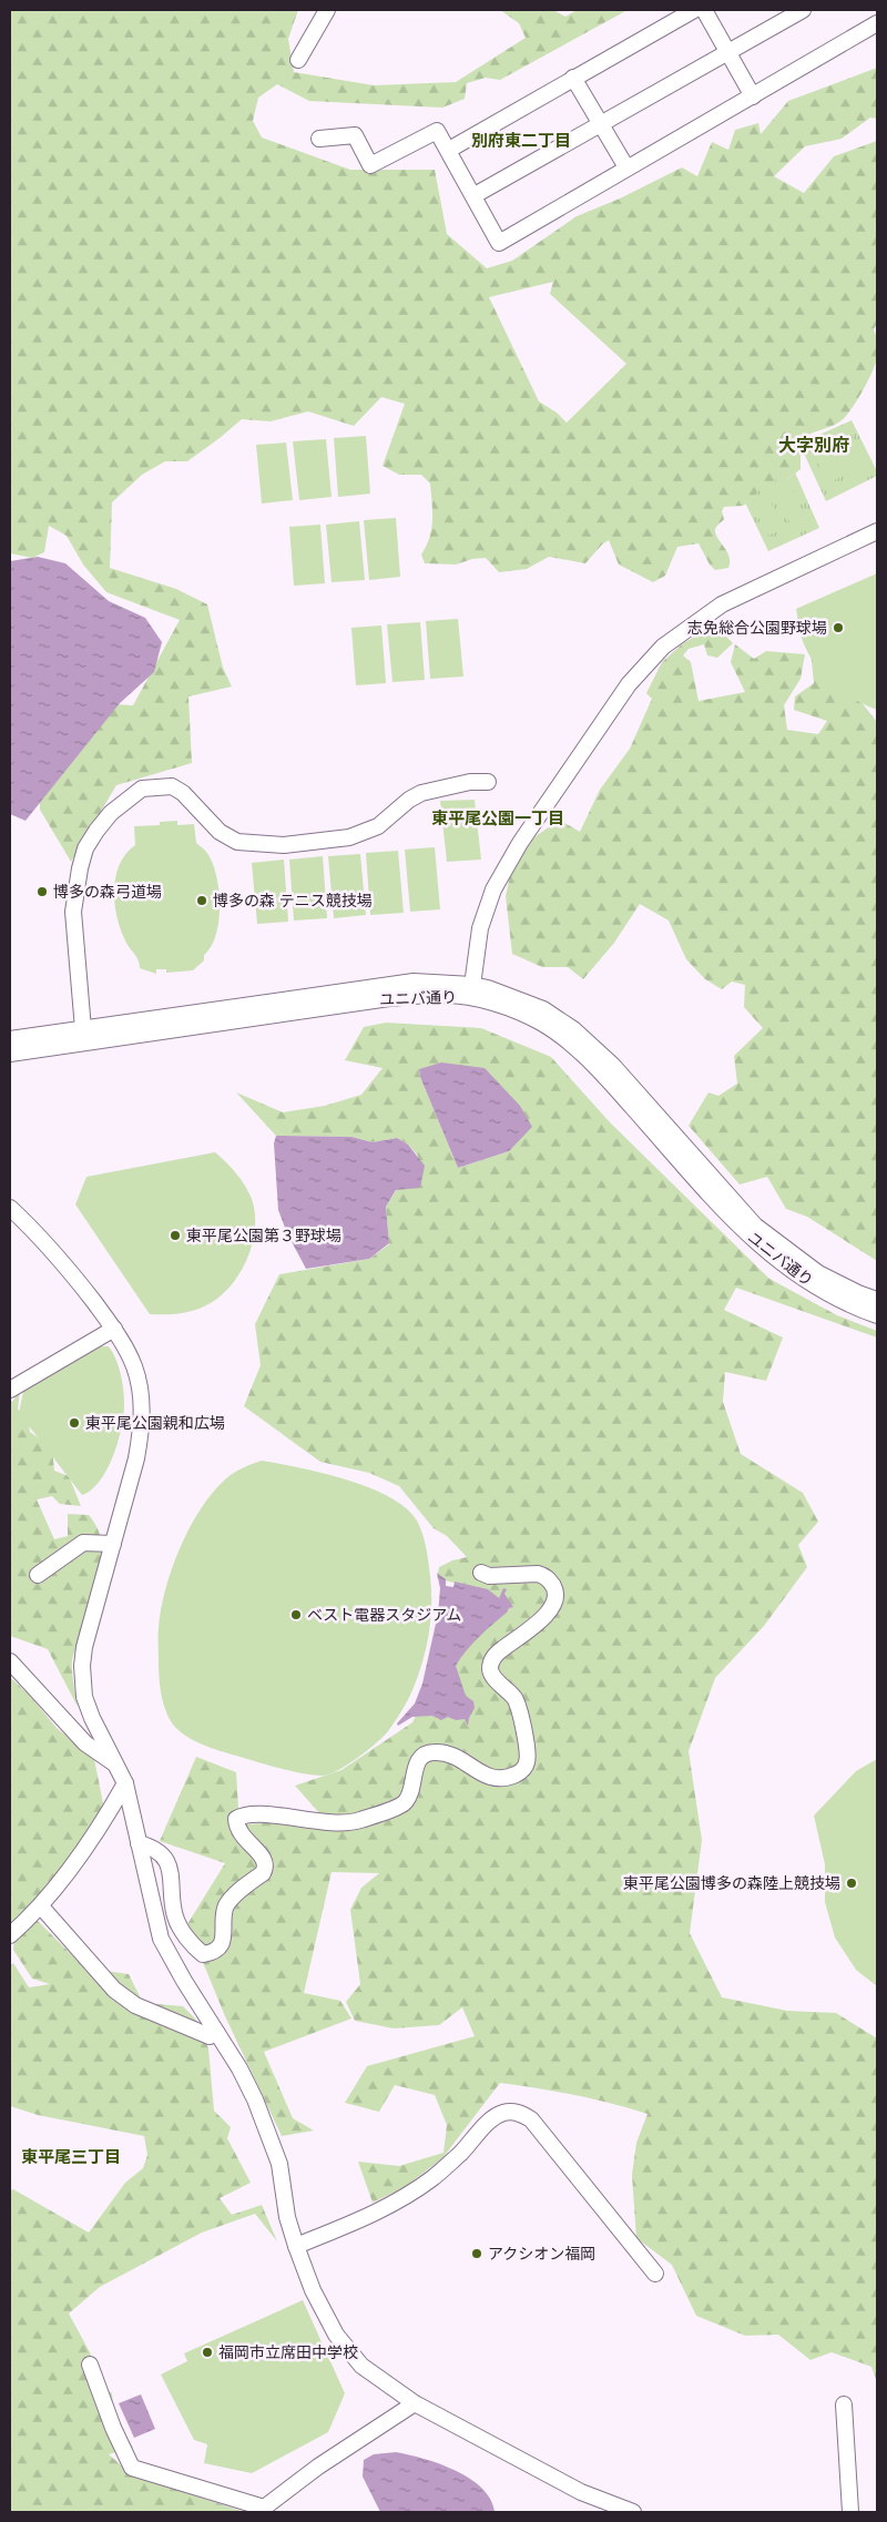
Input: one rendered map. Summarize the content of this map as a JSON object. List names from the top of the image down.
{
  "streets": {
    "street": ["ユニバ通り"]
  },
  "districts": [
    "別府東二丁目",
    "大字別府",
    "東平尾公園一丁目",
    "東平尾三丁目"
  ],
  "places": [
    "志免総合公園野球場",
    "博多の森弓道場",
    "博多の森 テニス競技場",
    "東平尾公園第３野球場",
    "東平尾公園親和広場",
    "ベスト電器スタジアム",
    "東平尾公園博多の森陸上競技場",
    "アクシオン福岡",
    "福岡市立席田中学校"
  ]
}
